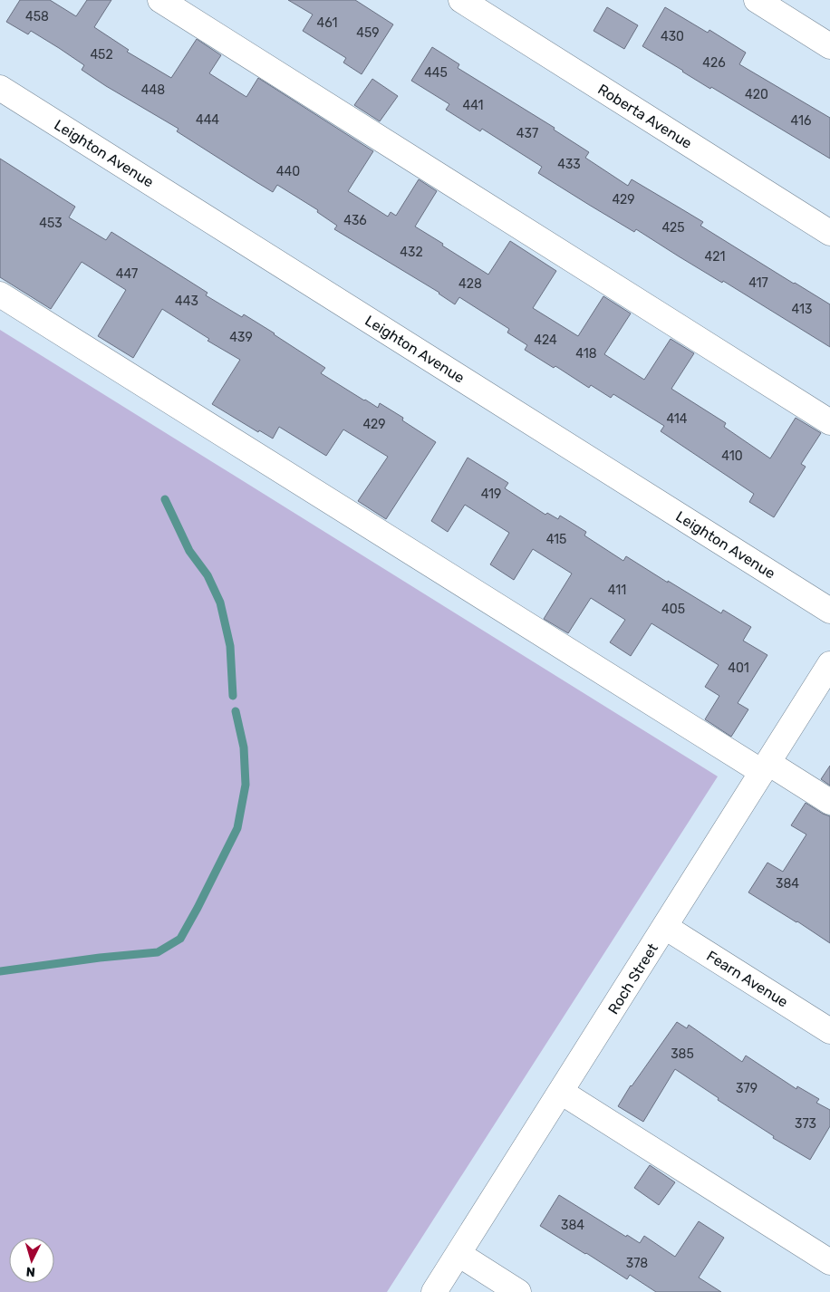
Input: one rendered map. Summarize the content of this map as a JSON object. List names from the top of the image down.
{
  "streets": {
    "street": [
      "Roberta Avenue",
      "Leighton Avenue",
      "Roch Street",
      "Fearn Avenue"
    ]
  },
  "crossings": [
    ["Roch Street", "Fearn Avenue"]
  ],
  "house_numbers": [
    "458",
    "461",
    "459",
    "430",
    "452",
    "426",
    "445",
    "448",
    "420",
    "441",
    "444",
    "416",
    "437",
    "433",
    "440",
    "429",
    "436",
    "453",
    "425",
    "432",
    "421",
    "447",
    "417",
    "428",
    "443",
    "413",
    "439",
    "424",
    "418",
    "414",
    "429",
    "410",
    "419",
    "415",
    "411",
    "405",
    "401",
    "384",
    "385",
    "379",
    "373",
    "384",
    "378"
  ],
  "north": "bottom"
}
